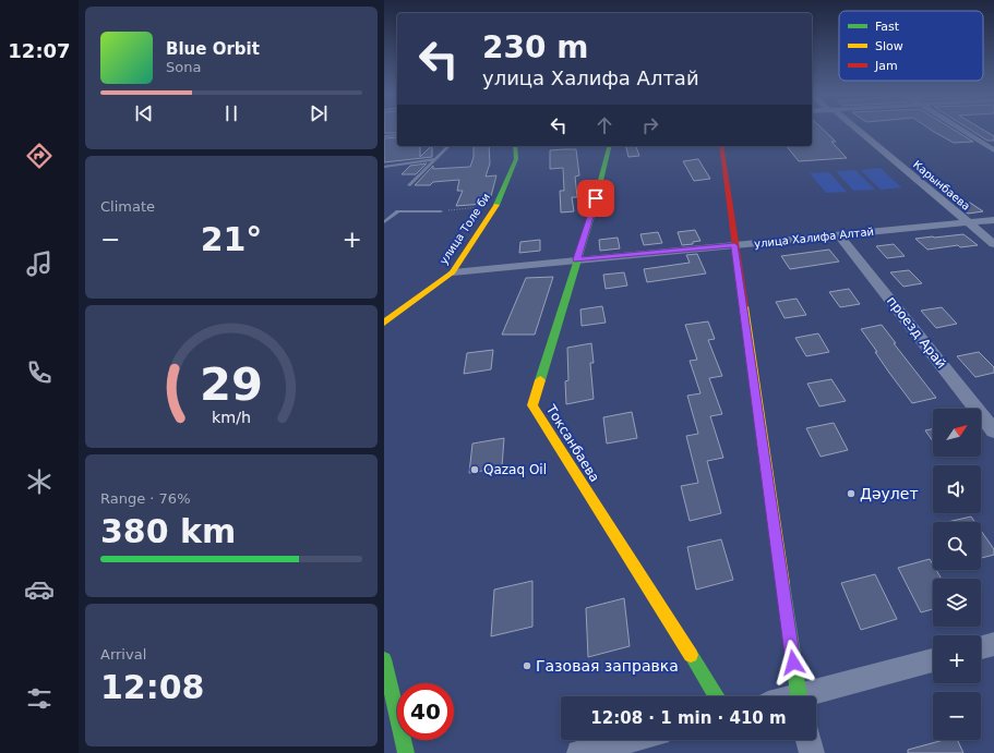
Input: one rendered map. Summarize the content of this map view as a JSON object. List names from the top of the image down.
{
  "streets": {
    "main road": ["улица Толе би", "Токсанбаева"],
    "street": ["Карынбаева", "улица Халифа Алтай", "проезд Арай"]
  },
  "crossings": [
    ["Карынбаева", "улица Халифа Алтай"],
    ["улица Толе би", "улица Халифа Алтай"],
    ["улица Халифа Алтай", "проезд Арай"],
    ["улица Халифа Алтай", "Токсанбаева"]
  ],
  "places": ["Qazaq Oil", "Дәулет", "Газовая заправка"],
  "legend": ["Fast", "Slow", "Jam"],
  "north": "top right",
  "page": {
    "tabs": "12:07",
    "turn": ["230 m", "улица Халифа Алтай"],
    "song": ["Blue Orbit", "Sona"],
    "tile": [
      "Climate",
      ["Range · 76%", "380 km"],
      ["Arrival", "12:08"]
    ],
    "heat": ["−", "21°", "+"],
    "map_buttons": ["+", "−"],
    "limit": "40",
    "trip": "12:08 · 1 min · 410 m",
    "gauge": ["29", "km/h"]
  }
}
